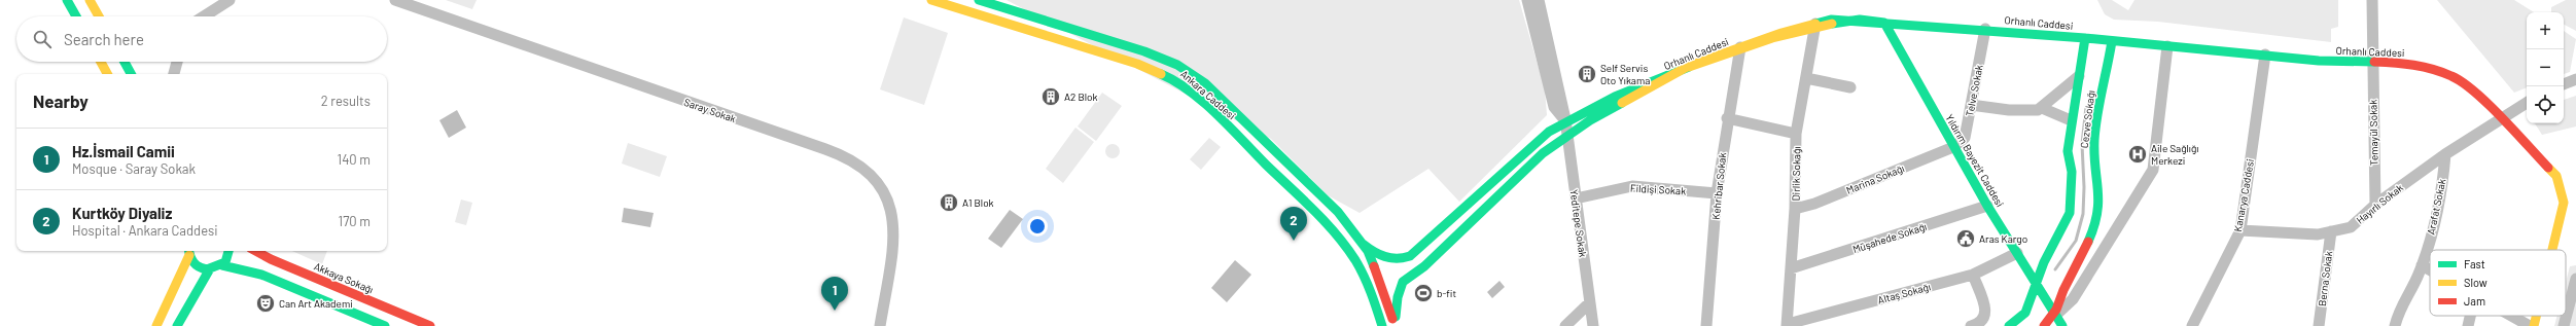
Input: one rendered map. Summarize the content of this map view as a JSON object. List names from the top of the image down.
{
  "streets": {
    "street": [
      "Orhanlı Caddesi",
      "Telve Sokak",
      "Ankara Caddesi",
      "Saray Sokak",
      "Cezve Sokağı",
      "Temayül Sokak",
      "Yıldırım Bayezit Caddesi",
      "Dirlik Sokağı",
      "Marina Sokağı",
      "Kehribar Sokak",
      "Fildişi Sokak",
      "Kanarya Caddesi",
      "Hayırlı Sokak",
      "Arafat Sokak",
      "Yeditepe Sokak",
      "Müşahede Sokağı",
      "Akkaya Sokağı",
      "Berna Sokak",
      "Altaş Sokağı"
    ]
  },
  "crossings": [
    ["Orhanlı Caddesi", "Telve Sokak"],
    ["Orhanlı Caddesi", "Ankara Caddesi"],
    ["Orhanlı Caddesi", "Cezve Sokağı"],
    ["Orhanlı Caddesi", "Temayül Sokak"],
    ["Orhanlı Caddesi", "Yıldırım Bayezit Caddesi"],
    ["Orhanlı Caddesi", "Dirlik Sokağı"],
    ["Orhanlı Caddesi", "Kehribar Sokak"],
    ["Orhanlı Caddesi", "Kanarya Caddesi"],
    ["Orhanlı Caddesi", "Hayırlı Sokak"],
    ["Orhanlı Caddesi", "Yeditepe Sokak"],
    ["Telve Sokak", "Yıldırım Bayezit Caddesi"],
    ["Telve Sokak", "Marina Sokağı"],
    ["Cezve Sokağı", "Yıldırım Bayezit Caddesi"],
    ["Temayül Sokak", "Hayırlı Sokak"],
    ["Yıldırım Bayezit Caddesi", "Marina Sokağı"],
    ["Yıldırım Bayezit Caddesi", "Müşahede Sokağı"],
    ["Yıldırım Bayezit Caddesi", "Altaş Sokağı"],
    ["Dirlik Sokağı", "Marina Sokağı"],
    ["Dirlik Sokağı", "Müşahede Sokağı"],
    ["Dirlik Sokağı", "Altaş Sokağı"],
    ["Kehribar Sokak", "Fildişi Sokak"],
    ["Fildişi Sokak", "Yeditepe Sokak"],
    ["Kanarya Caddesi", "Hayırlı Sokak"],
    ["Hayırlı Sokak", "Arafat Sokak"],
    ["Hayırlı Sokak", "Berna Sokak"]
  ],
  "places": {
    "building": ["Self Servis Oto Yıkama", "A2 Blok", "A1 Blok"],
    "hospital": ["Aile Sağlığı Merkezi"],
    "public building": ["Aras Kargo"],
    "sports": ["b-fit"],
    "theatre": ["Can Art Akademi"]
  },
  "legend": ["Fast", "Slow", "Jam"],
  "page": {
    "map_buttons": ["+", "−"],
    "search": "Search here",
    "heading": ["Nearby", "2 results"],
    "list": [
      {
        "mark": "1",
        "name": "Hz.İsmail Camii",
        "note": "Mosque · Saray Sokak",
        "value": "140 m"
      },
      {
        "mark": "2",
        "name": "Kurtköy Diyaliz",
        "note": "Hospital · Ankara Caddesi",
        "value": "170 m"
      }
    ],
    "pins": ["2", "1"]
  }
}
